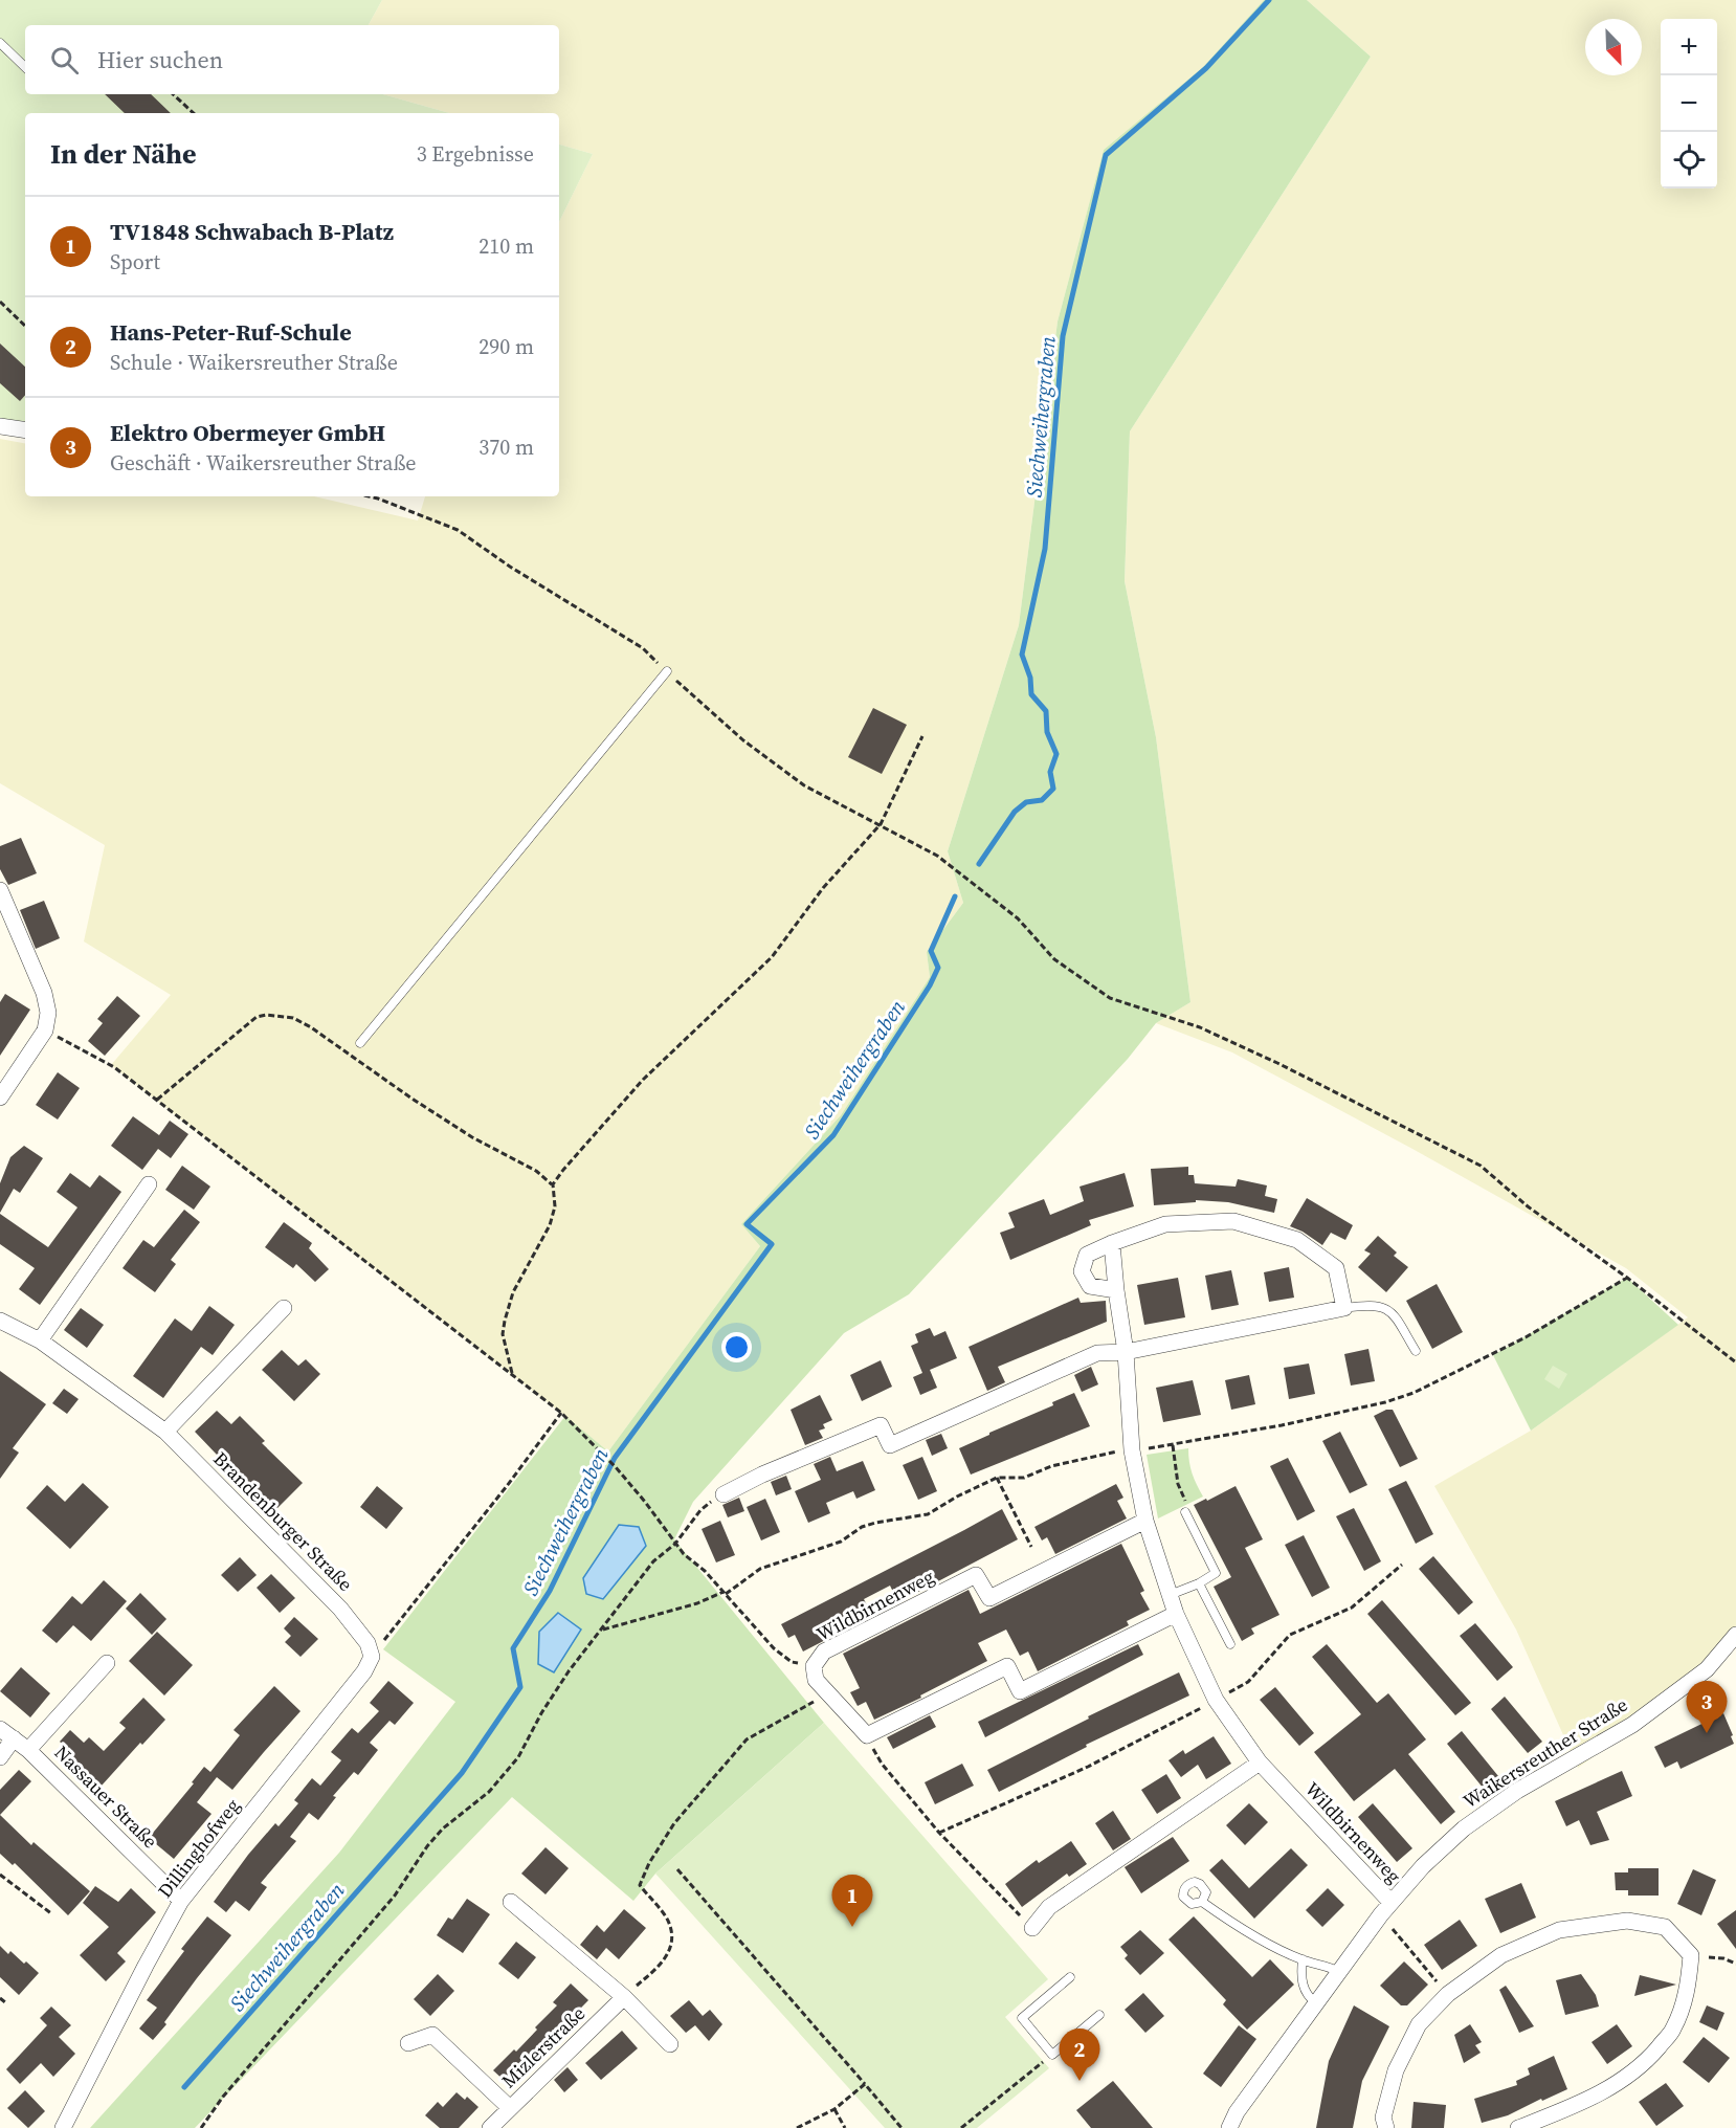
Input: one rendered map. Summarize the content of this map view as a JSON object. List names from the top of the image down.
{
  "streets": {
    "street": [
      "Brandenburger Straße",
      "Wildbirnenweg",
      "Waikersreuther Straße",
      "Nassauer Straße",
      "Dillinghofweg",
      "Mizlerstraße"
    ]
  },
  "crossings": [
    ["Brandenburger Straße", "Dillinghofweg"],
    ["Wildbirnenweg", "Waikersreuther Straße"],
    ["Nassauer Straße", "Dillinghofweg"]
  ],
  "water": ["Siechweihergraben"],
  "north": "bottom right",
  "page": {
    "map_buttons": ["+", "−"],
    "search": "Hier suchen",
    "heading": ["In der Nähe", "3 Ergebnisse"],
    "list": [
      {
        "mark": "1",
        "name": "TV1848 Schwabach B-Platz",
        "note": "Sport",
        "value": "210 m"
      },
      {
        "mark": "2",
        "name": "Hans-Peter-Ruf-Schule",
        "note": "Schule · Waikersreuther Straße",
        "value": "290 m"
      },
      {
        "mark": "3",
        "name": "Elektro Obermeyer GmbH",
        "note": "Geschäft · Waikersreuther Straße",
        "value": "370 m"
      }
    ],
    "pins": ["3", "1", "2"]
  }
}
